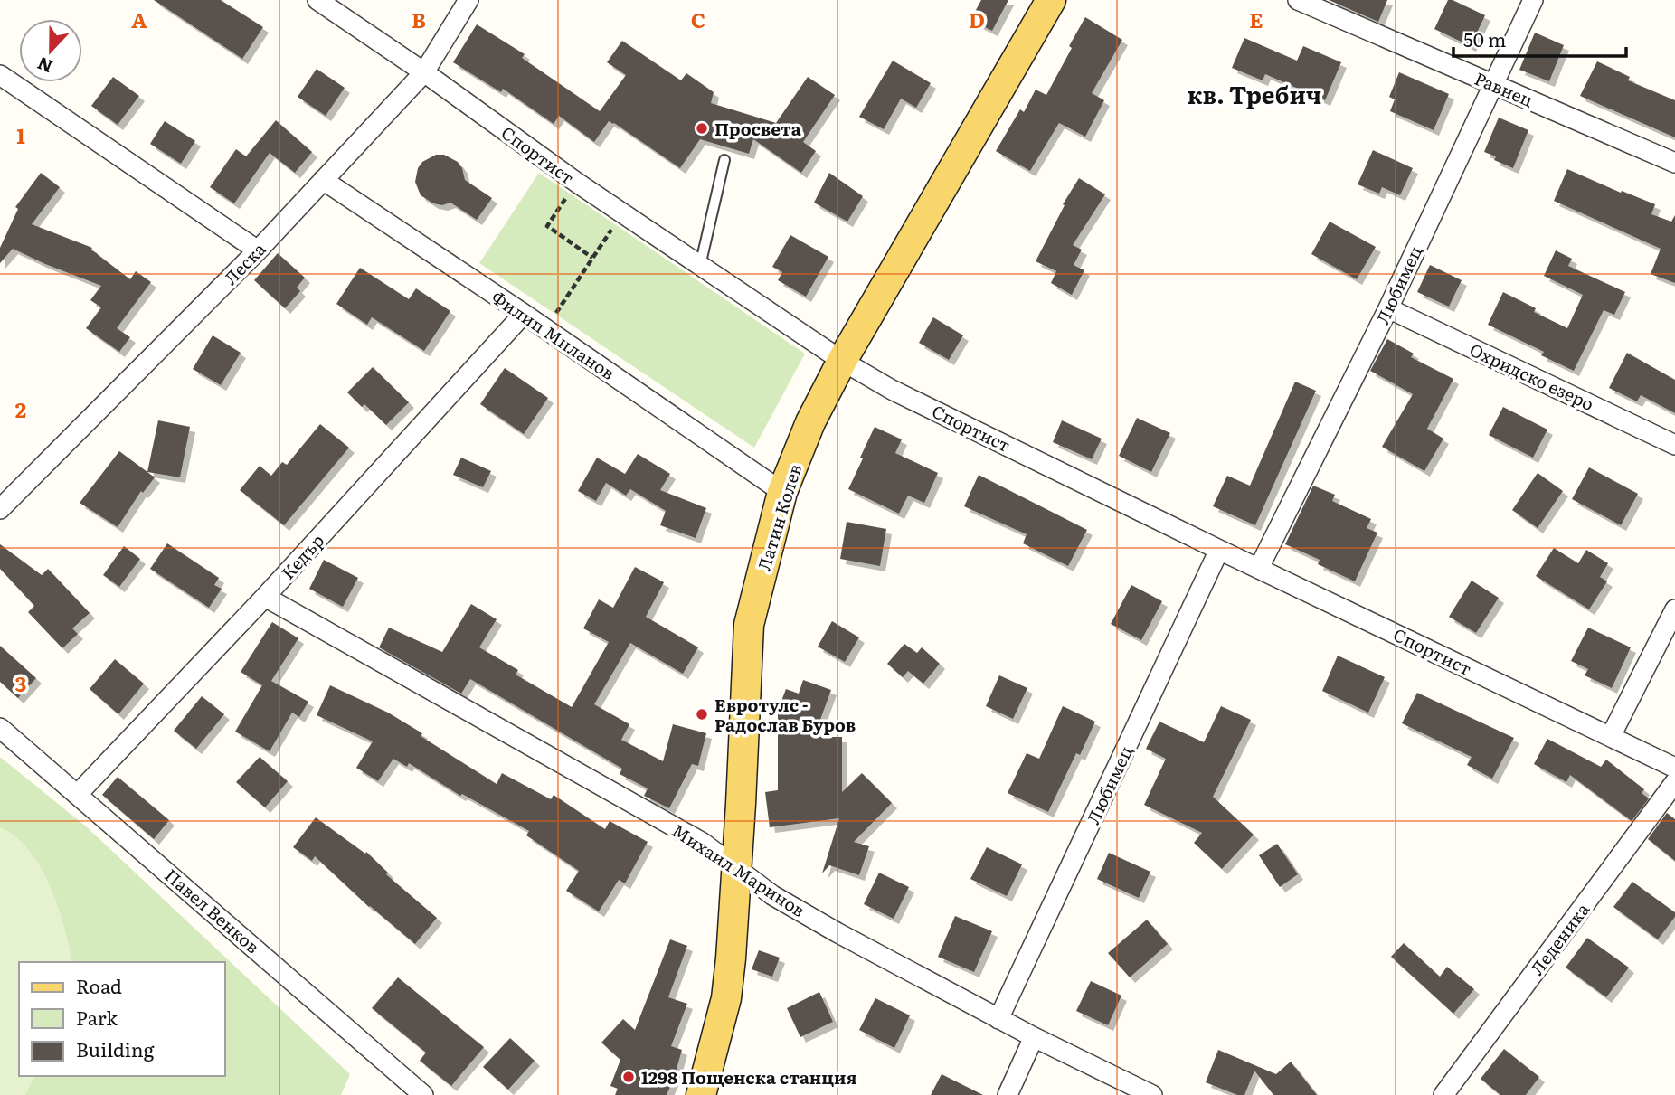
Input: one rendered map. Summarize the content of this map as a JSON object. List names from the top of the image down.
{
  "streets": {
    "main road": ["Латин Колев"],
    "street": [
      "Равнец",
      "Спортист",
      "Леска",
      "Любимец",
      "Филип Миланов",
      "Охридско езеро",
      "Кедър",
      "Михаил Маринов",
      "Павел Венков",
      "Леденика"
    ]
  },
  "crossings": [
    ["Равнец", "Любимец"],
    ["Спортист", "Леска"],
    ["Спортист", "Любимец"],
    ["Спортист", "Латин Колев"],
    ["Леска", "Филип Миланов"],
    ["Любимец", "Охридско езеро"],
    ["Любимец", "Михаил Маринов"],
    ["Филип Миланов", "Латин Колев"],
    ["Филип Миланов", "Кедър"],
    ["Латин Колев", "Михаил Маринов"],
    ["Кедър", "Михаил Маринов"],
    ["Кедър", "Павел Венков"]
  ],
  "districts": ["кв. Требич"],
  "places": ["Просвета", "Евротулс - Радослав Буров", "1298 Пощенска станция"],
  "legend": ["Road", "Park", "Building"],
  "scale_bar": "50 m",
  "north": "bottom",
  "grid": {
    "columns": [
      "A",
      "B",
      "C",
      "D",
      "E"
    ],
    "rows": ["1", "2", "3"]
  }
}
